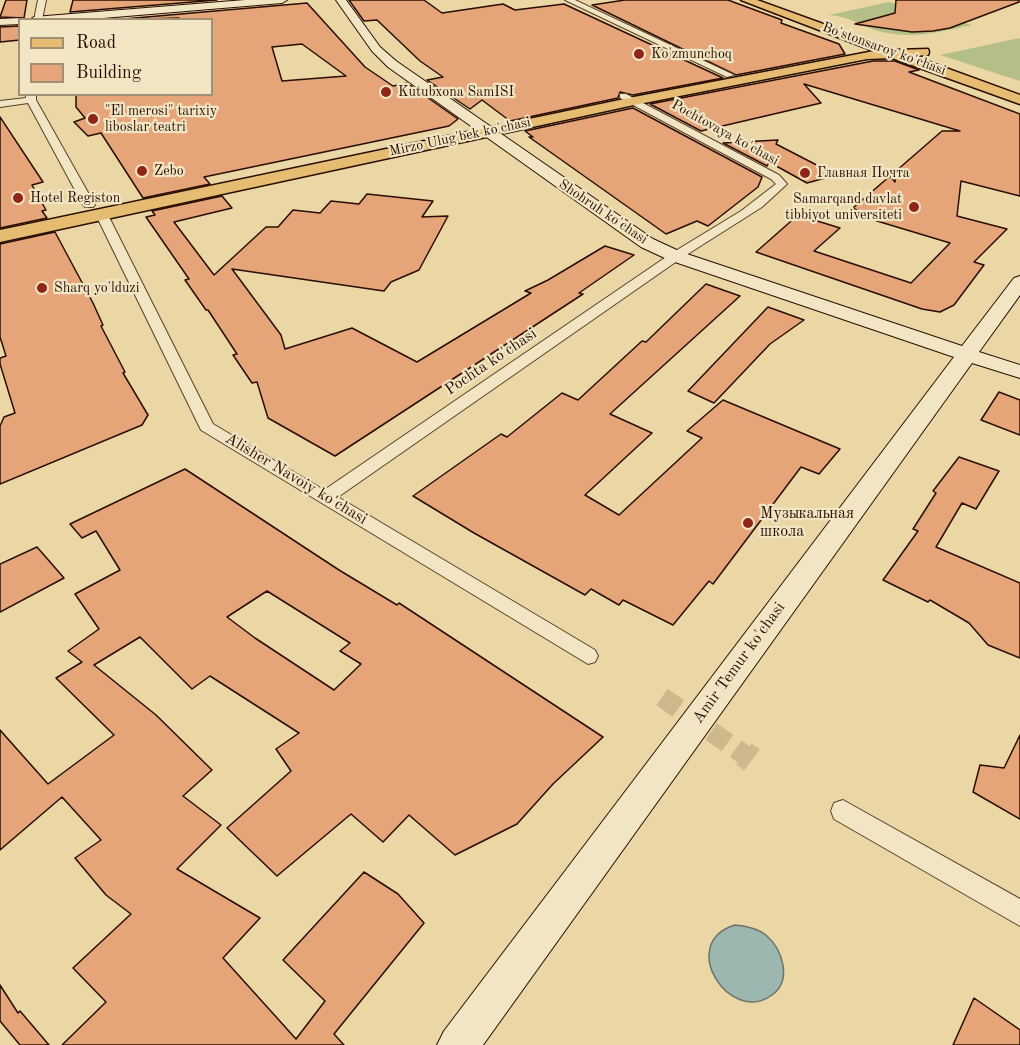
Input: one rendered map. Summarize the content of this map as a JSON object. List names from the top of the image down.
{
  "streets": {
    "main road": [
      "Bo'stonsaroy ko'chasi",
      "Mirzo Ulug'bek ko'chasi",
      "Shohruh ko'chasi",
      "Amir Temur ko'chasi"
    ],
    "street": ["Pochtovaya ko'chasi", "Pochta ko'chasi", "Alisher Navoiy ko'chasi"]
  },
  "crossings": [
    ["Bo'stonsaroy ko'chasi", "Mirzo Ulug'bek ko'chasi"],
    ["Pochtovaya ko'chasi", "Mirzo Ulug'bek ko'chasi"],
    ["Pochtovaya ko'chasi", "Shohruh ko'chasi"],
    ["Pochtovaya ko'chasi", "Pochta ko'chasi"],
    ["Mirzo Ulug'bek ko'chasi", "Shohruh ko'chasi"],
    ["Mirzo Ulug'bek ko'chasi", "Alisher Navoiy ko'chasi"],
    ["Shohruh ko'chasi", "Pochta ko'chasi"],
    ["Shohruh ko'chasi", "Amir Temur ko'chasi"],
    ["Pochta ko'chasi", "Alisher Navoiy ko'chasi"]
  ],
  "places": [
    "Ko'zmunchoq",
    "Kutubxona SamISI",
    "\"El merosi\" tarixiy liboslar teatri",
    "Zebo",
    "Главная Почта",
    "Hotel Registon",
    "Samarqand davlat tibbiyot universiteti",
    "Sharq yo'lduzi",
    "Музыкальная школа"
  ],
  "legend": ["Road", "Building"]
}
